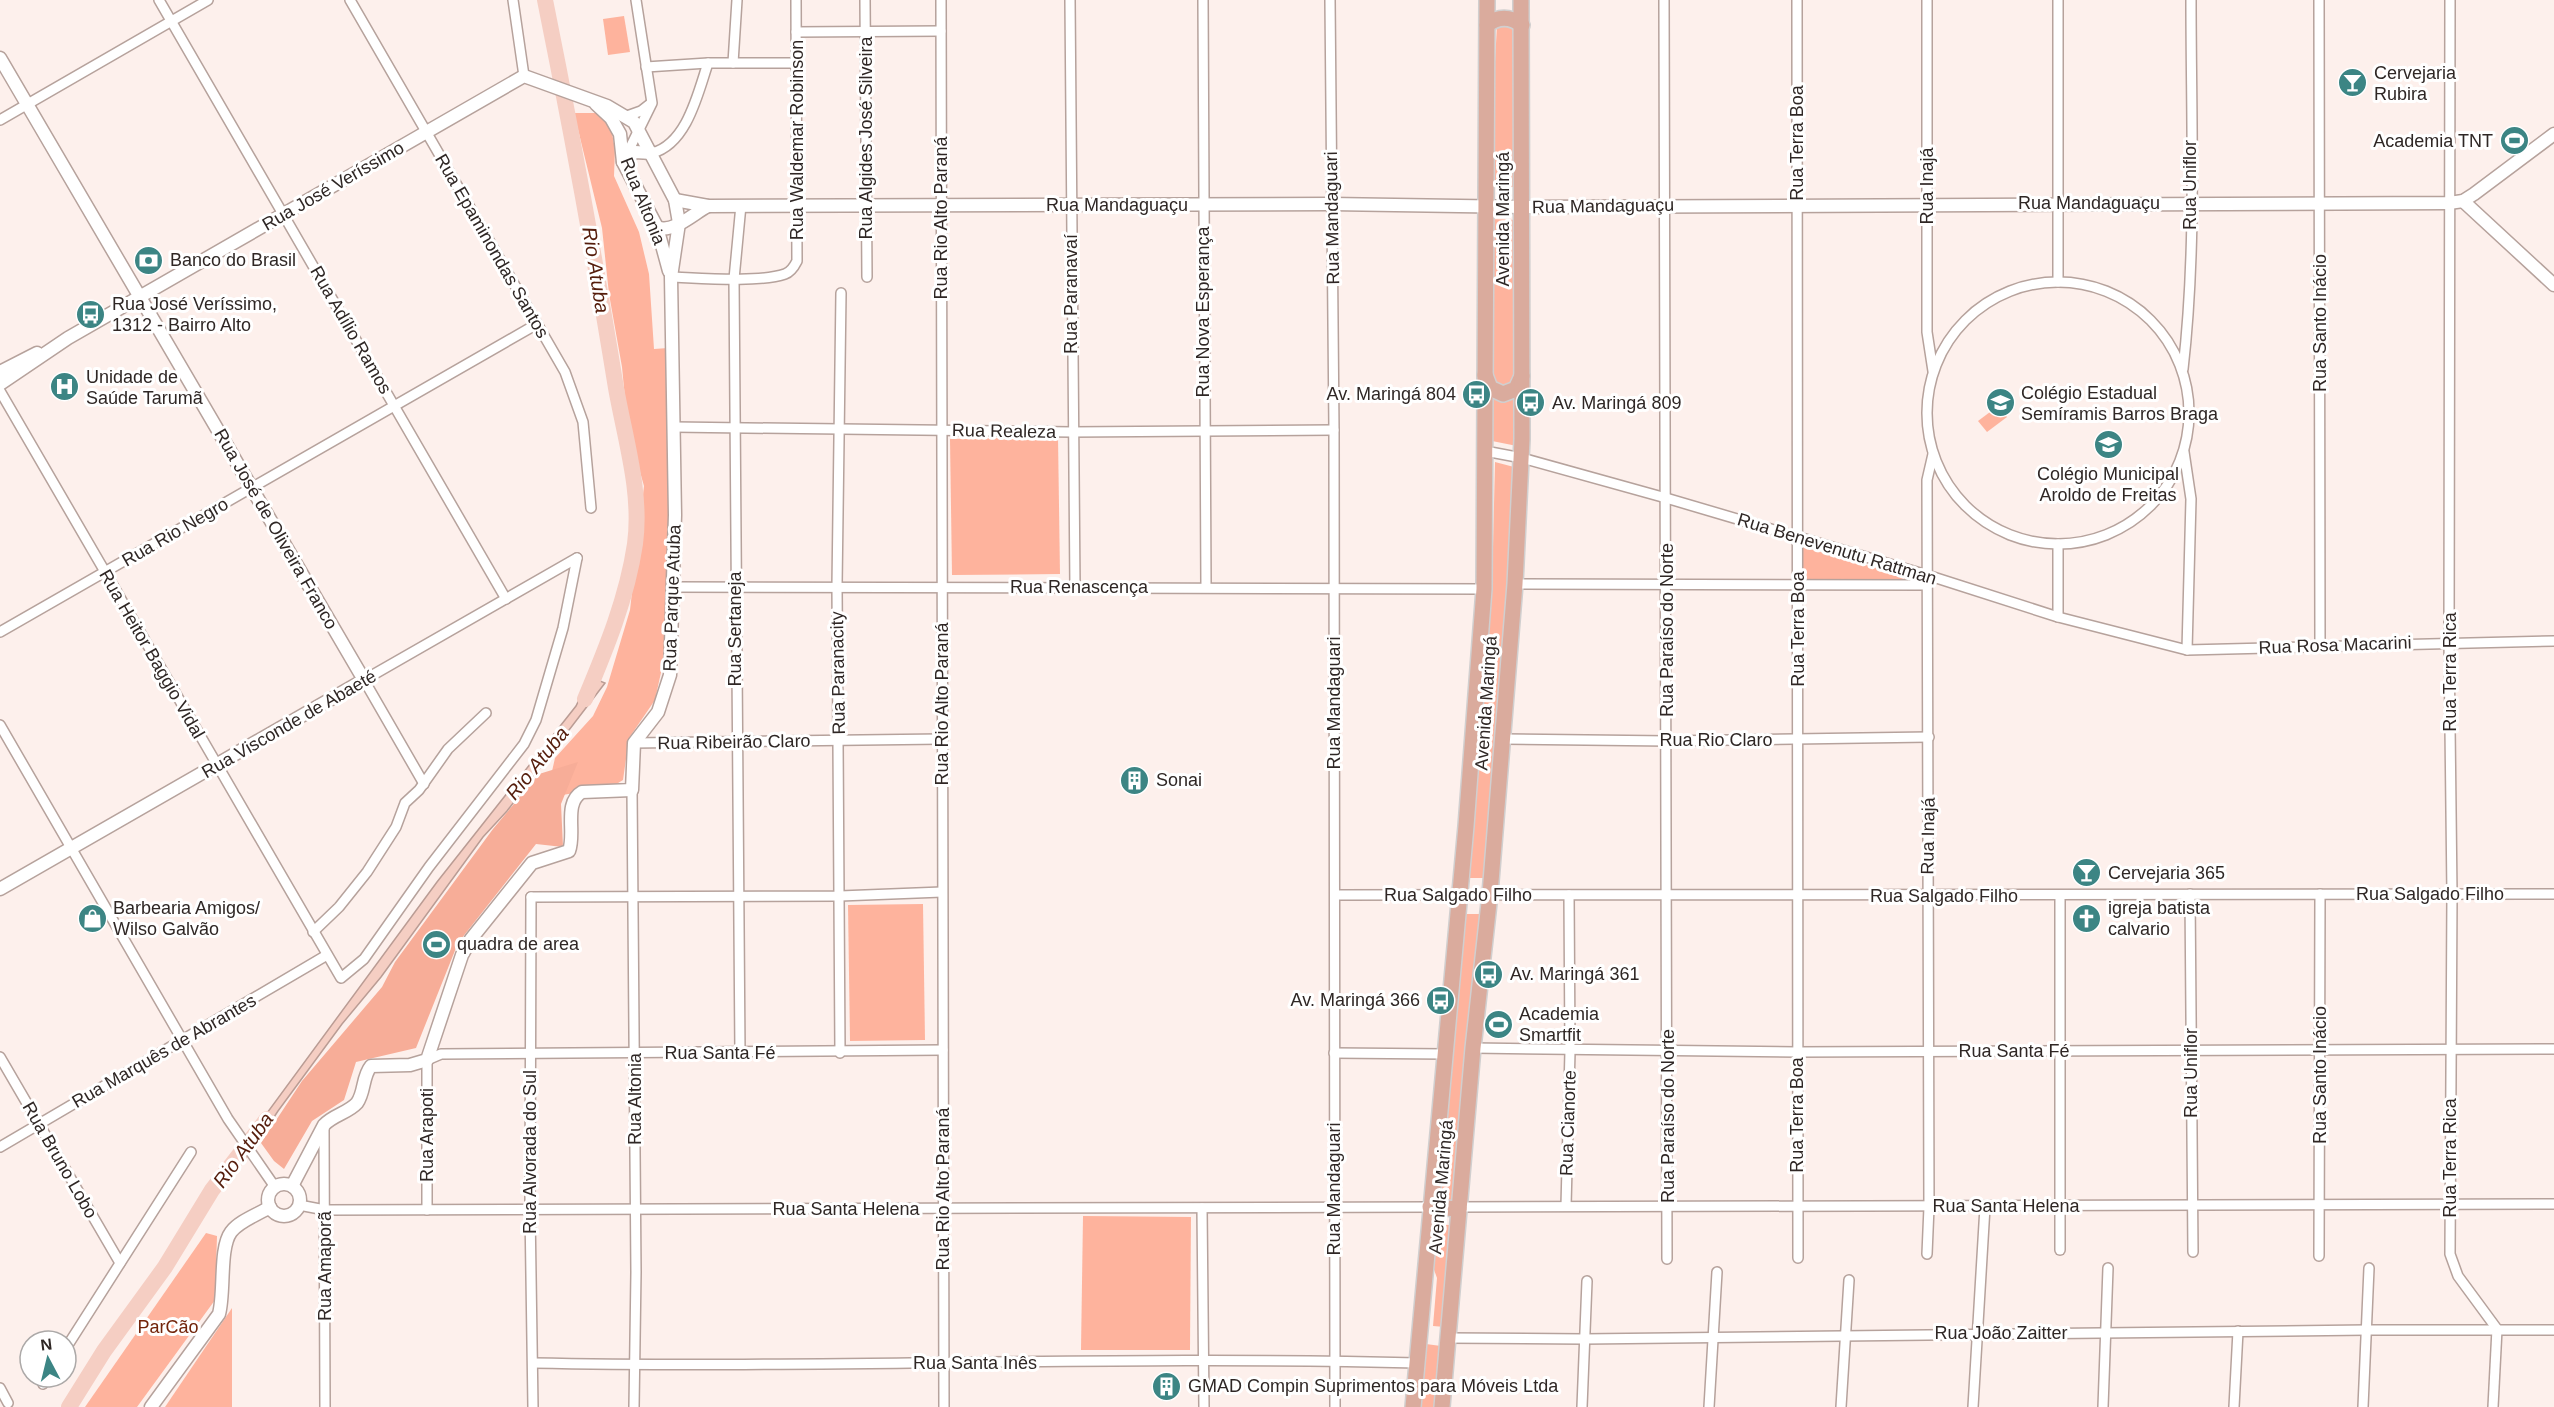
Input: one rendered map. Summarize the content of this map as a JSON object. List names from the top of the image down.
{
  "streets": {
    "main road": ["Avenida Maringá"],
    "street": [
      "Rua Algides José Silveira",
      "Rua Waldemar Robinson",
      "Rua Terra Boa",
      "Rua Uniflor",
      "Rua José Veríssimo",
      "Rua Inajá",
      "Rua Altonia",
      "Rua Mandaguaçu",
      "Rua Rio Alto Paraná",
      "Rua Mandaguari",
      "Rua Epaminondas Santos",
      "Rua Paranavaí",
      "Rua Nova Esperança",
      "Rua Santo Inácio",
      "Rua Adílio Ramos",
      "Rua Realeza",
      "Rua José de Oliveira Franco",
      "Rua Rio Negro",
      "Rua Benevenutu Rattman",
      "Rua Renascença",
      "Rua Parque Atuba",
      "Rua Sertaneja",
      "Rua Paraíso do Norte",
      "Rua Rosa Macarini",
      "Rua Heitor Baggio Vidal",
      "Rua Terra Rica",
      "Rua Paranacity",
      "Rua Visconde de Abaeté",
      "Rua Rio Claro",
      "Rua Ribeirão Claro",
      "Rua Salgado Filho",
      "Rua Marquês de Abrantes",
      "Rua Santa Fé",
      "Rua Cianorte",
      "Rua Arapoti",
      "Rua Alvorada do Sul",
      "Rua Bruno Lobo",
      "Rua Santa Helena",
      "Rua Amaporã",
      "Rua João Zaitter",
      "Rua Santa Inês"
    ]
  },
  "crossings": [
    ["Rua Algides José Silveira", "Rua Mandaguaçu"],
    ["Rua Waldemar Robinson", "Rua Mandaguaçu"],
    ["Rua Waldemar Robinson", "Rua Sertaneja"],
    ["Rua Terra Boa", "Rua Mandaguaçu"],
    ["Rua Terra Boa", "Rua Benevenutu Rattman"],
    ["Rua Terra Boa", "Rua Rio Claro"],
    ["Rua Terra Boa", "Rua Salgado Filho"],
    ["Rua Terra Boa", "Rua Santa Fé"],
    ["Rua Terra Boa", "Rua Santa Helena"],
    ["Rua Uniflor", "Rua Mandaguaçu"],
    ["Rua Uniflor", "Rua Salgado Filho"],
    ["Rua Uniflor", "Rua Santa Fé"],
    ["Rua Uniflor", "Rua Santa Helena"],
    ["Rua José Veríssimo", "Rua Epaminondas Santos"],
    ["Rua José Veríssimo", "Rua Adílio Ramos"],
    ["Rua José Veríssimo", "Rua José de Oliveira Franco"],
    ["Rua Inajá", "Rua Mandaguaçu"],
    ["Rua Inajá", "Rua Benevenutu Rattman"],
    ["Rua Inajá", "Rua Rio Claro"],
    ["Rua Inajá", "Rua Salgado Filho"],
    ["Rua Inajá", "Rua Santa Fé"],
    ["Rua Inajá", "Rua Santa Helena"],
    ["Rua Altonia", "Rua Mandaguaçu"],
    ["Rua Altonia", "Rua Parque Atuba"],
    ["Rua Altonia", "Rua Santa Fé"],
    ["Rua Altonia", "Rua Santa Helena"],
    ["Rua Altonia", "Rua Santa Inês"],
    ["Rua Mandaguaçu", "Rua Rio Alto Paraná"],
    ["Rua Mandaguaçu", "Rua Mandaguari"],
    ["Rua Mandaguaçu", "Avenida Maringá"],
    ["Rua Mandaguaçu", "Rua Paranavaí"],
    ["Rua Mandaguaçu", "Rua Nova Esperança"],
    ["Rua Mandaguaçu", "Rua Santo Inácio"],
    ["Rua Mandaguaçu", "Rua Sertaneja"],
    ["Rua Mandaguaçu", "Rua Paraíso do Norte"],
    ["Rua Mandaguaçu", "Rua Terra Rica"],
    ["Rua Rio Alto Paraná", "Rua Realeza"],
    ["Rua Rio Alto Paraná", "Rua Renascença"],
    ["Rua Rio Alto Paraná", "Rua Ribeirão Claro"],
    ["Rua Rio Alto Paraná", "Rua Santa Fé"],
    ["Rua Rio Alto Paraná", "Rua Santa Helena"],
    ["Rua Rio Alto Paraná", "Rua Santa Inês"],
    ["Rua Mandaguari", "Rua Realeza"],
    ["Rua Mandaguari", "Rua Renascença"],
    ["Rua Mandaguari", "Rua Salgado Filho"],
    ["Rua Mandaguari", "Rua Santa Helena"],
    ["Rua Mandaguari", "Rua Santa Inês"],
    ["Avenida Maringá", "Rua Benevenutu Rattman"],
    ["Avenida Maringá", "Rua Renascença"],
    ["Avenida Maringá", "Rua Rio Claro"],
    ["Avenida Maringá", "Rua Salgado Filho"],
    ["Avenida Maringá", "Rua Santa Fé"],
    ["Avenida Maringá", "Rua Santa Helena"],
    ["Avenida Maringá", "Rua João Zaitter"],
    ["Avenida Maringá", "Rua Santa Inês"],
    ["Rua Epaminondas Santos", "Rua Rio Negro"],
    ["Rua Paranavaí", "Rua Realeza"],
    ["Rua Paranavaí", "Rua Renascença"],
    ["Rua Nova Esperança", "Rua Realeza"],
    ["Rua Nova Esperança", "Rua Renascença"],
    ["Rua Santo Inácio", "Rua Rosa Macarini"],
    ["Rua Santo Inácio", "Rua Salgado Filho"],
    ["Rua Santo Inácio", "Rua Santa Fé"],
    ["Rua Santo Inácio", "Rua Santa Helena"],
    ["Rua Adílio Ramos", "Rua Rio Negro"],
    ["Rua Adílio Ramos", "Rua Visconde de Abaeté"],
    ["Rua Realeza", "Rua Parque Atuba"],
    ["Rua Realeza", "Rua Sertaneja"],
    ["Rua Realeza", "Rua Paranacity"],
    ["Rua José de Oliveira Franco", "Rua Rio Negro"],
    ["Rua José de Oliveira Franco", "Rua Visconde de Abaeté"],
    ["Rua Rio Negro", "Rua Heitor Baggio Vidal"],
    ["Rua Benevenutu Rattman", "Rua Paraíso do Norte"],
    ["Rua Benevenutu Rattman", "Rua Rosa Macarini"],
    ["Rua Renascença", "Rua Parque Atuba"],
    ["Rua Renascença", "Rua Sertaneja"],
    ["Rua Renascença", "Rua Paranacity"],
    ["Rua Parque Atuba", "Rua Ribeirão Claro"],
    ["Rua Sertaneja", "Rua Ribeirão Claro"],
    ["Rua Sertaneja", "Rua Santa Fé"],
    ["Rua Paraíso do Norte", "Rua Rio Claro"],
    ["Rua Paraíso do Norte", "Rua Salgado Filho"],
    ["Rua Paraíso do Norte", "Rua Santa Fé"],
    ["Rua Paraíso do Norte", "Rua Santa Helena"],
    ["Rua Rosa Macarini", "Rua Terra Rica"],
    ["Rua Heitor Baggio Vidal", "Rua Visconde de Abaeté"],
    ["Rua Heitor Baggio Vidal", "Rua Marquês de Abrantes"],
    ["Rua Terra Rica", "Rua Salgado Filho"],
    ["Rua Terra Rica", "Rua Santa Fé"],
    ["Rua Terra Rica", "Rua Santa Helena"],
    ["Rua Terra Rica", "Rua João Zaitter"],
    ["Rua Paranacity", "Rua Ribeirão Claro"],
    ["Rua Paranacity", "Rua Santa Fé"],
    ["Rua Salgado Filho", "Rua Cianorte"],
    ["Rua Marquês de Abrantes", "Rua Bruno Lobo"],
    ["Rua Santa Fé", "Rua Cianorte"],
    ["Rua Santa Fé", "Rua Arapoti"],
    ["Rua Santa Fé", "Rua Alvorada do Sul"],
    ["Rua Cianorte", "Rua Santa Helena"],
    ["Rua Arapoti", "Rua Santa Helena"],
    ["Rua Alvorada do Sul", "Rua Santa Helena"],
    ["Rua Alvorada do Sul", "Rua Santa Inês"],
    ["Rua Santa Helena", "Rua Amaporã"]
  ],
  "water": ["Rio Atuba"],
  "parks": ["ParCão"],
  "places": {
    "bar": ["Cervejaria Rubira", "Cervejaria 365"],
    "sports": ["Academia TNT", "quadra de area", "Academia Smartfit"],
    "bank": ["Banco do Brasil"],
    "bus stop": [
      "Rua José Veríssimo, 1312 - Bairro Alto",
      "Av. Maringá 804",
      "Av. Maringá 809",
      "Av. Maringá 361",
      "Av. Maringá 366"
    ],
    "hospital": ["Unidade de Saúde Tarumã"],
    "school or university": ["Colégio Estadual Semíramis Barros Braga", "Colégio Municipal Aroldo de Freitas"],
    "building": ["Sonai", "GMAD Compin Suprimentos para Móveis Ltda"],
    "shop": ["Barbearia Amigos/ Wilso Galvão"],
    "church": ["igreja batista calvario"]
  },
  "north": "top"
}
